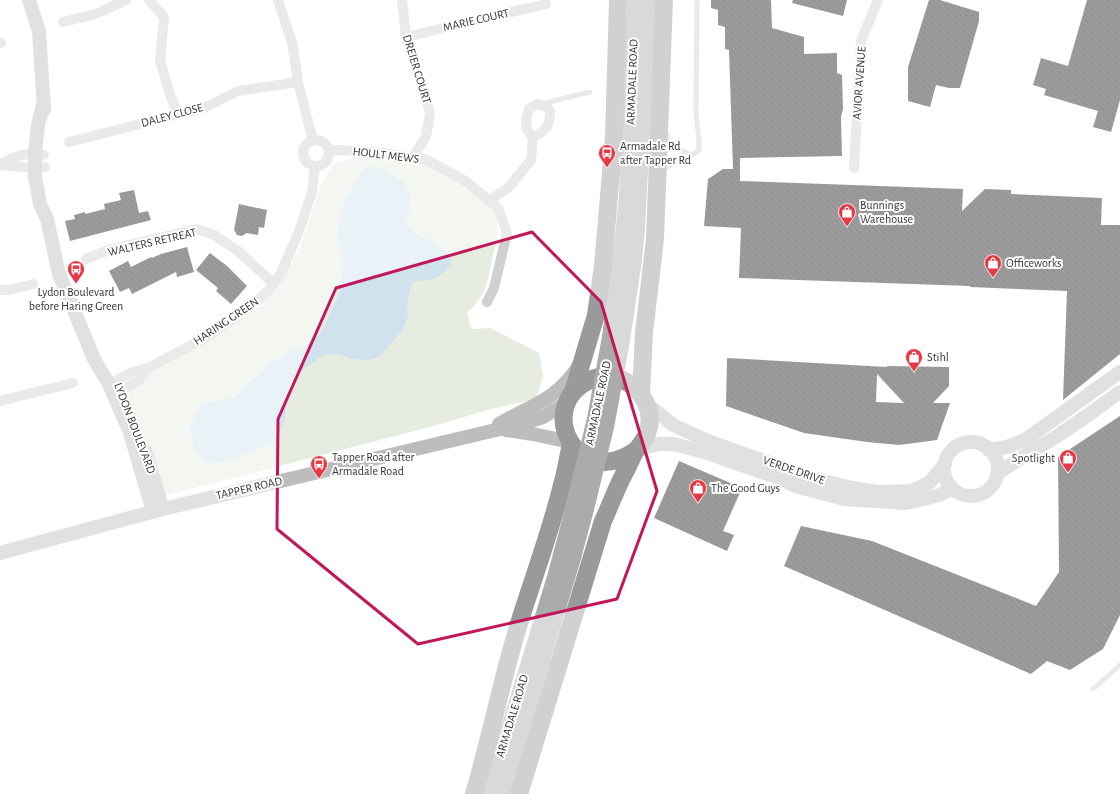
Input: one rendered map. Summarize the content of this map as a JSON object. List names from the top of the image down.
{
  "streets": {
    "highway": ["ARMADALE ROAD"],
    "street": [
      "MARIE COURT",
      "DREIER COURT",
      "AVIOR AVENUE",
      "DALEY CLOSE",
      "HOULT MEWS",
      "WALTERS RETREAT",
      "HARING GREEN",
      "LYDON BOULEVARD",
      "VERDE DRIVE",
      "TAPPER ROAD"
    ]
  },
  "crossings": [
    ["MARIE COURT", "DREIER COURT"],
    ["DREIER COURT", "HOULT MEWS"],
    ["ARMADALE ROAD", "VERDE DRIVE"],
    ["ARMADALE ROAD", "TAPPER ROAD"],
    ["HOULT MEWS", "HARING GREEN"],
    ["WALTERS RETREAT", "HARING GREEN"],
    ["HARING GREEN", "LYDON BOULEVARD"],
    ["LYDON BOULEVARD", "TAPPER ROAD"],
    ["VERDE DRIVE", "TAPPER ROAD"]
  ],
  "places": {
    "bus stop": ["Armadale Rd after Tapper Rd", "Lydon Boulevard before Haring Green", "Tapper Road after Armadale Road"],
    "shop": [
      "Bunnings Warehouse",
      "Officeworks",
      "Stihl",
      "Spotlight",
      "The Good Guys"
    ]
  }
}
